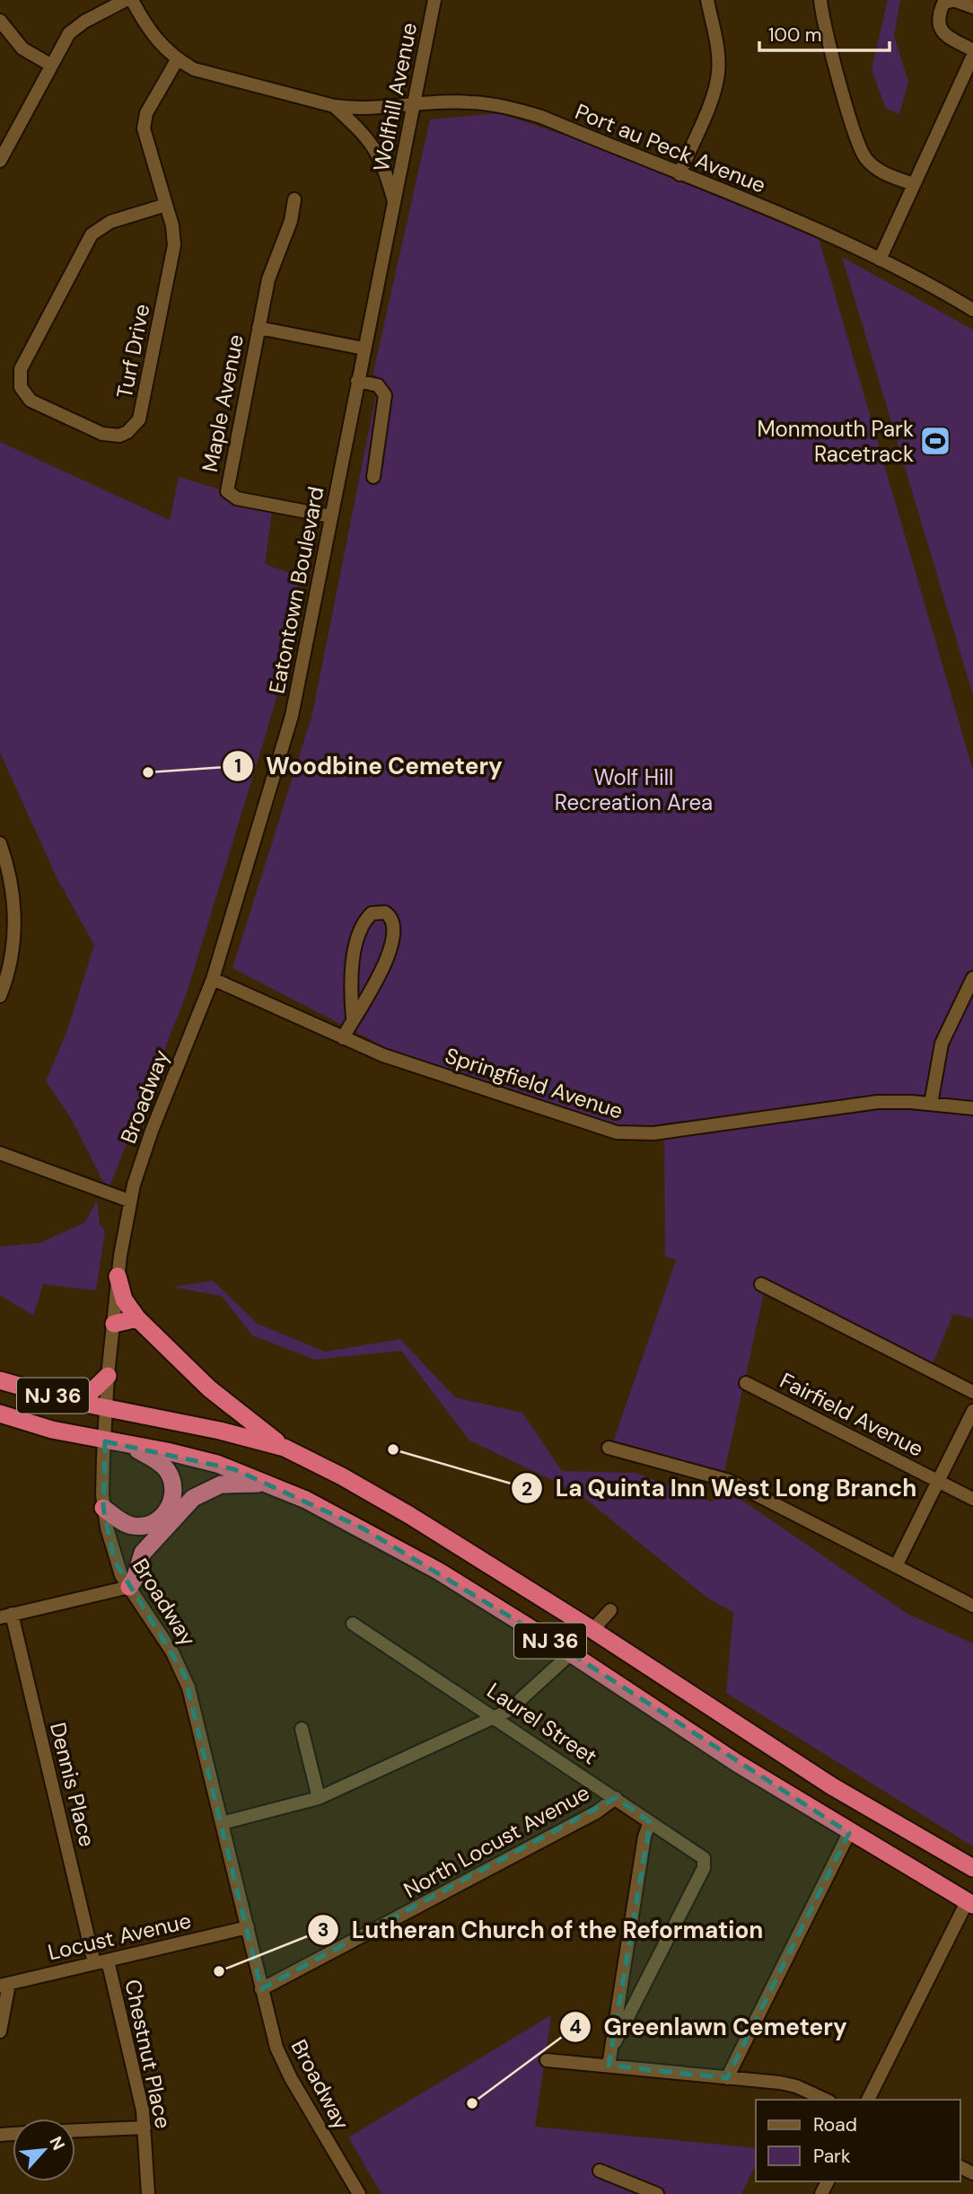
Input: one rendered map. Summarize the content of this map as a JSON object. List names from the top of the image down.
{
  "streets": {
    "highway": ["NJ 36"],
    "street": [
      "Wolfhill Avenue",
      "Port au Peck Avenue",
      "Turf Drive",
      "Maple Avenue",
      "Eatontown Boulevard",
      "Springfield Avenue",
      "Broadway",
      "Fairfield Avenue",
      "Laurel Street",
      "Dennis Place",
      "North Locust Avenue",
      "Locust Avenue",
      "Chestnut Place"
    ]
  },
  "crossings": [
    ["Wolfhill Avenue", "Port au Peck Avenue"],
    ["Wolfhill Avenue", "Eatontown Boulevard"],
    ["Maple Avenue", "Eatontown Boulevard"],
    ["Eatontown Boulevard", "Springfield Avenue"],
    ["Eatontown Boulevard", "Broadway"],
    ["Springfield Avenue", "Broadway"],
    ["Broadway", "NJ 36"],
    ["Broadway", "North Locust Avenue"],
    ["Broadway", "Locust Avenue"],
    ["Laurel Street", "North Locust Avenue"],
    ["Dennis Place", "Locust Avenue"],
    ["Dennis Place", "Chestnut Place"],
    ["Locust Avenue", "Chestnut Place"]
  ],
  "parks": ["Wolf Hill Recreation Area"],
  "places": {
    "sports": ["Monmouth Park Racetrack"],
    "other": [
      "Woodbine Cemetery",
      "La Quinta Inn West Long Branch",
      "Lutheran Church of the Reformation",
      "Greenlawn Cemetery"
    ]
  },
  "legend": ["Road", "Park"],
  "scale_bar": "100 m",
  "north": "top right"
}
